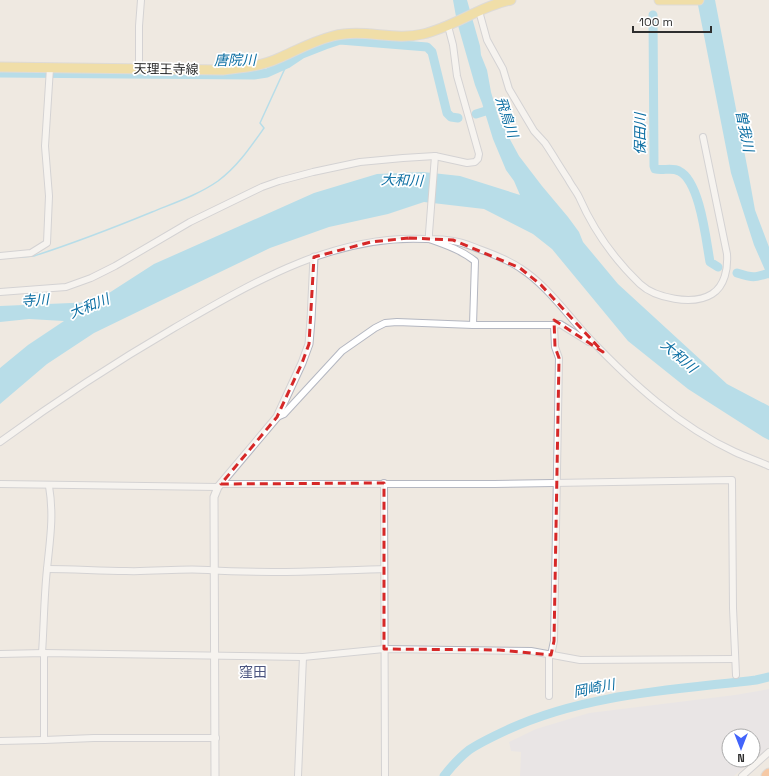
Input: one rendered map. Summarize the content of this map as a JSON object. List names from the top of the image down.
{
  "streets": {
    "main road": ["天理王寺線"]
  },
  "districts": ["窪田"],
  "water": [
    "唐院川",
    "飛鳥川",
    "曽我川",
    "保田川",
    "大和川",
    "寺川",
    "岡崎川"
  ],
  "scale_bar": "100 m",
  "north": "bottom"
}
